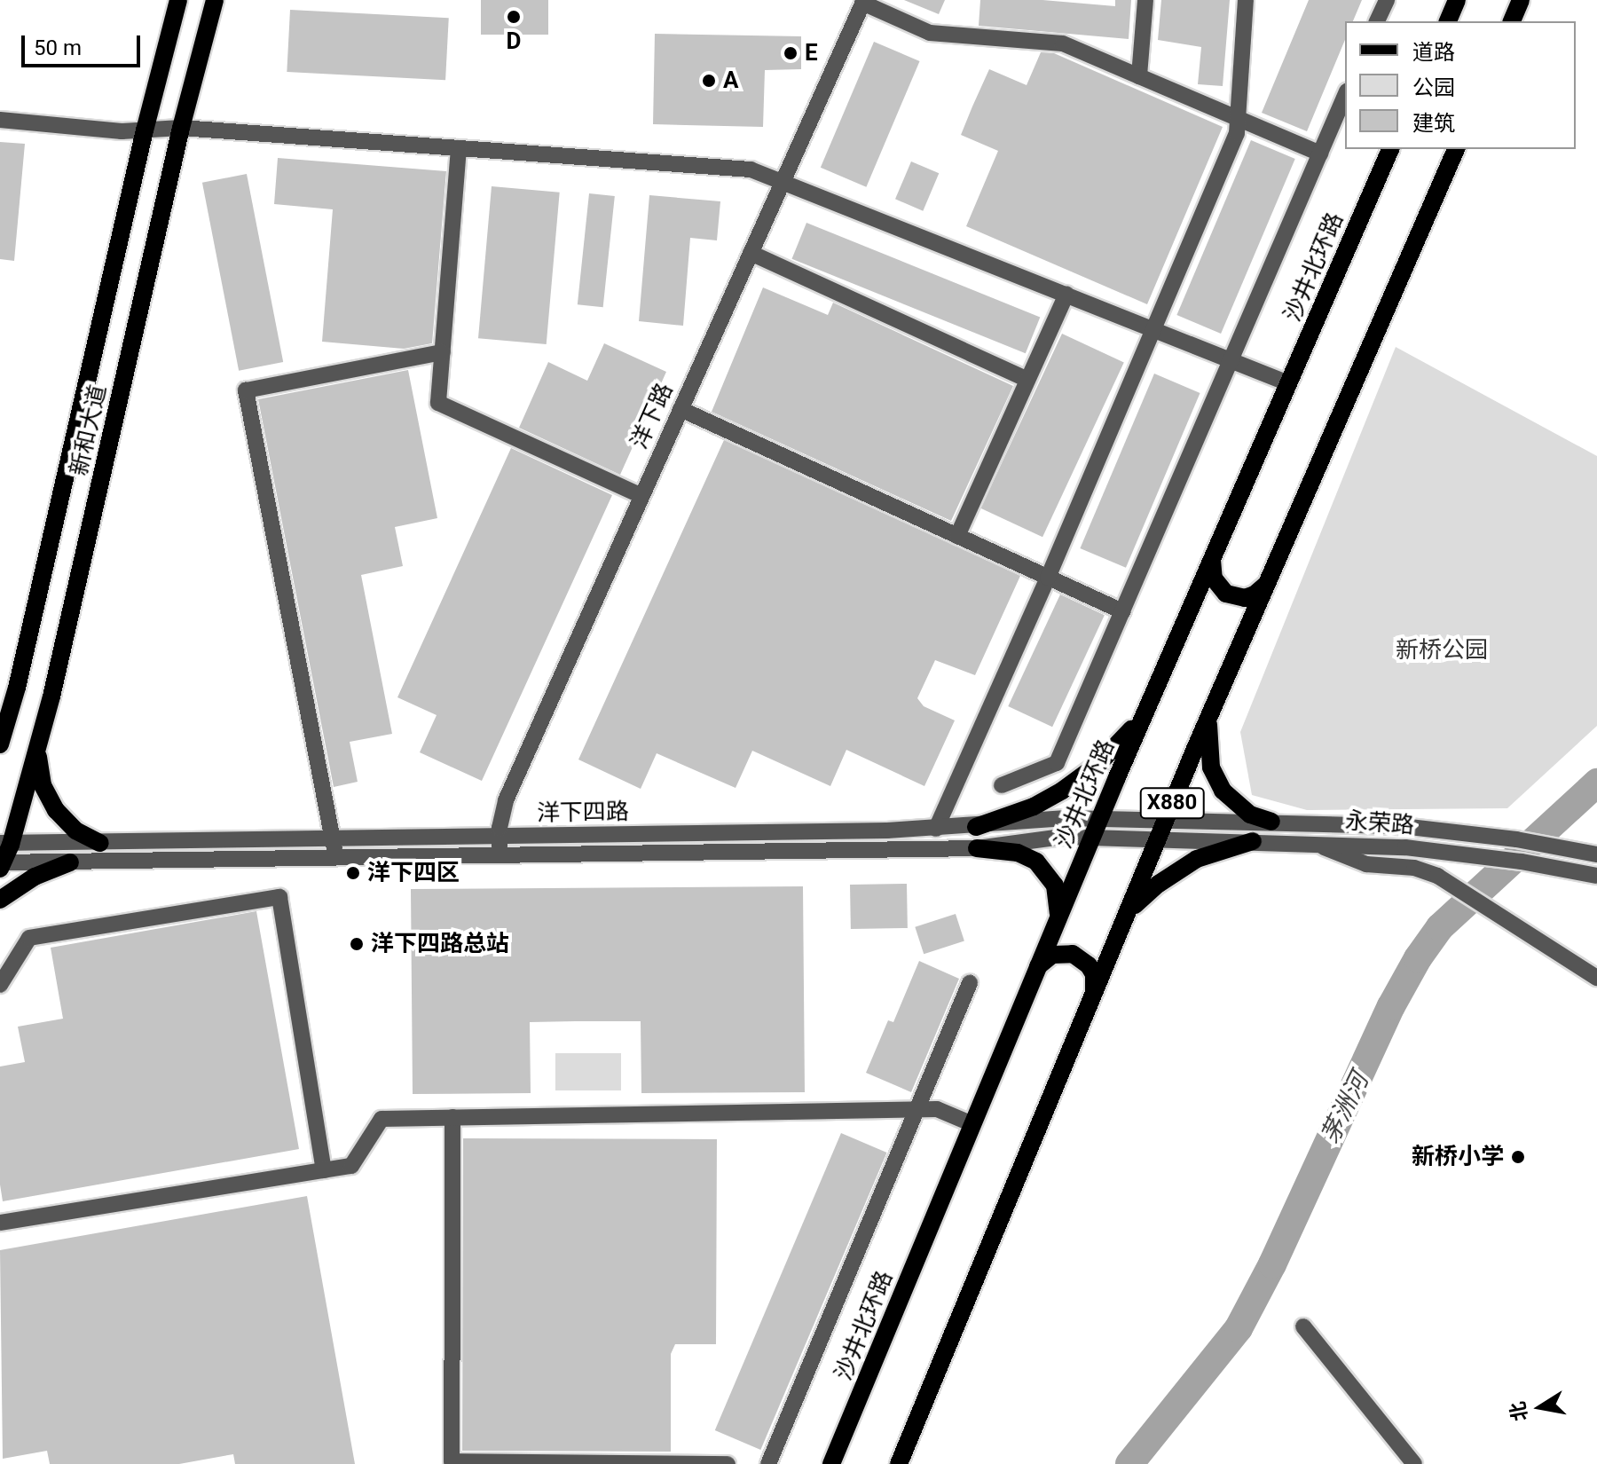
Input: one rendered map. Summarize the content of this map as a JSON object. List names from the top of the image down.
{
  "streets": {
    "main road": ["沙井北环路", "新和大道", "X880"],
    "street": ["洋下路", "洋下四路", "永荣路"]
  },
  "crossings": [
    ["沙井北环路", "洋下四路"],
    ["洋下路", "洋下四路"],
    ["新和大道", "洋下四路"],
    ["X880", "洋下四路"],
    ["X880", "永荣路"],
    ["洋下四路", "永荣路"]
  ],
  "water": ["茅洲河"],
  "parks": ["新桥公园"],
  "places": [
    "D",
    "E",
    "A",
    "洋下四区",
    "洋下四路总站",
    "新桥小学"
  ],
  "legend": ["道路", "公园", "建筑"],
  "scale_bar": "50 m",
  "north": "left"
}
